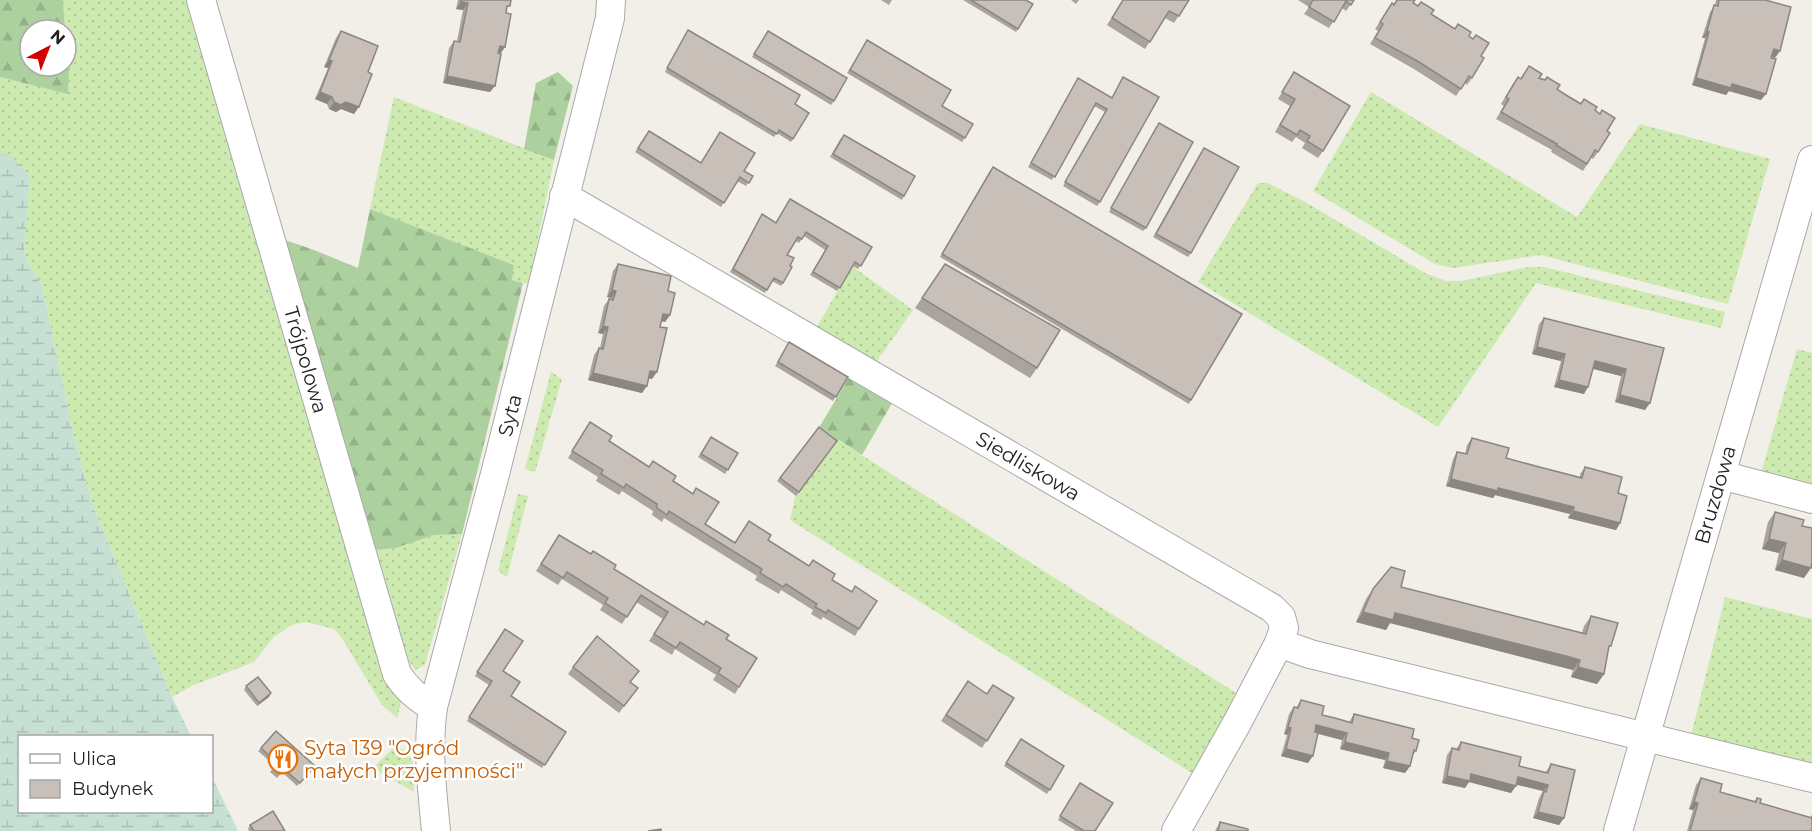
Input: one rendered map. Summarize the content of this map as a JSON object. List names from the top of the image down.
{
  "streets": {
    "street": [
      "Trójpolowa",
      "Syta",
      "Siedliskowa",
      "Bruzdowa"
    ]
  },
  "crossings": [
    ["Trójpolowa", "Syta"],
    ["Syta", "Siedliskowa"]
  ],
  "places": {
    "restaurant": ["Syta 139 \"Ogród małych przyjemności\""]
  },
  "legend": ["Ulica", "Budynek"],
  "north": "top right"
}
